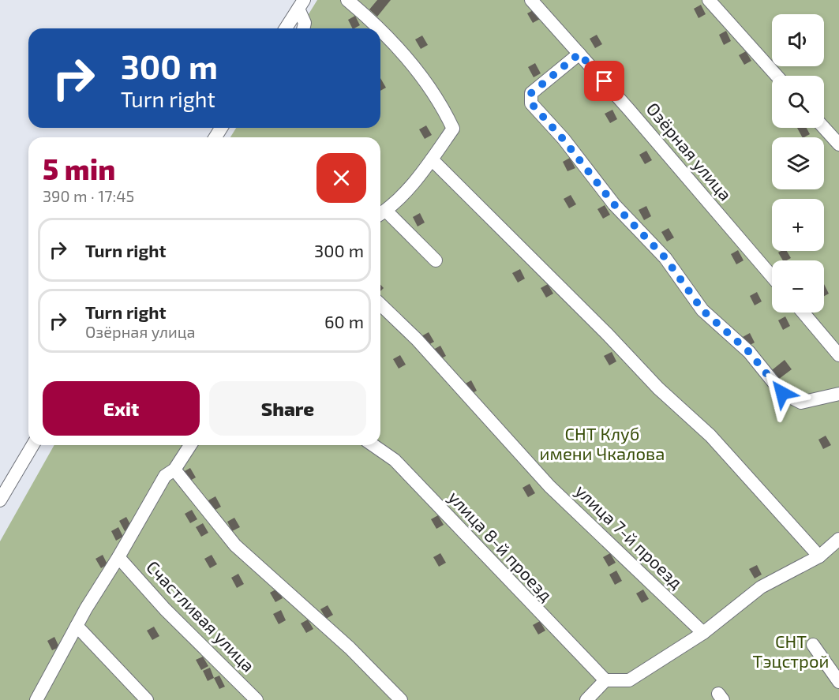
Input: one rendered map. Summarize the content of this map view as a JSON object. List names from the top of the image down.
{
  "streets": {
    "street": [
      "Озёрная улица",
      "улица 7-й проезд",
      "улица 8-й проезд",
      "Счастливая улица"
    ]
  },
  "parks": ["СНТ Клуб имени Чкалова", "СНТ Тэцстрой"],
  "page": {
    "map_buttons": ["+", "−"],
    "turn": ["300 m", "Turn right"],
    "heading": ["5 min", "390 m · 17:45"],
    "list": [
      {
        "name": "Turn right",
        "value": "300 m"
      },
      {
        "name": "Turn right",
        "note": "Озёрная улица",
        "value": "60 m"
      }
    ],
    "buttons": ["Exit", "Share"]
  }
}
